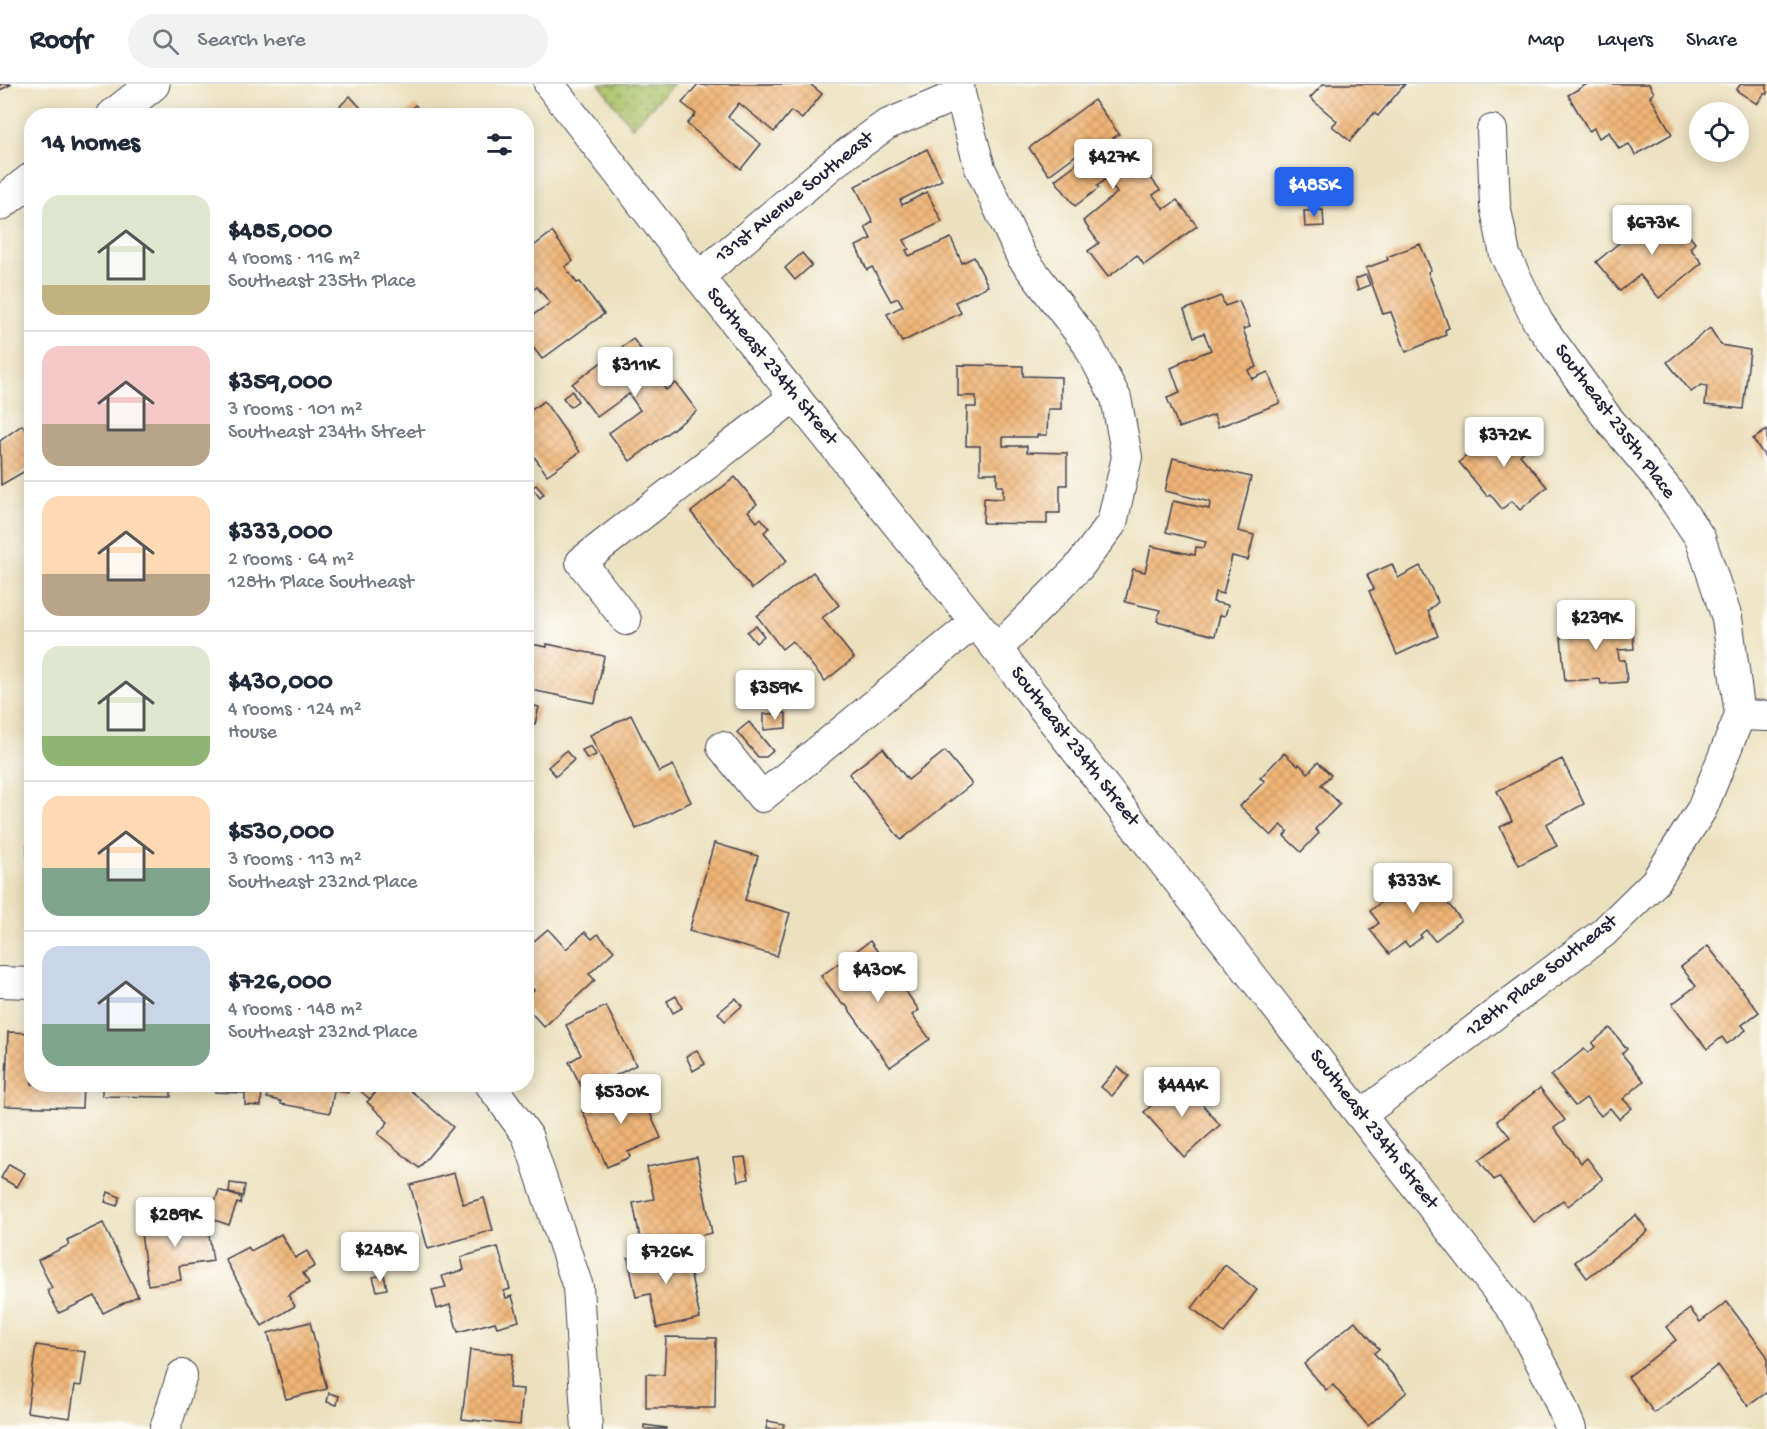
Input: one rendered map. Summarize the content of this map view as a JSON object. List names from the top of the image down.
{
  "streets": {
    "street": [
      "131st Avenue Southeast",
      "Southeast 234th Street",
      "Southeast 235th Place",
      "128th Place Southeast"
    ]
  },
  "crossings": [
    ["131st Avenue Southeast", "Southeast 234th Street"],
    ["Southeast 234th Street", "128th Place Southeast"],
    ["Southeast 235th Place", "128th Place Southeast"]
  ],
  "page": {
    "header": "Roofr",
    "search": "Search here",
    "nav": ["Map", "Layers", "Share"],
    "heading": "14 homes",
    "price": [
      "$427K",
      "$485K",
      "$673K",
      "$311K",
      "$372K",
      "$239K",
      "$359K",
      "$333K",
      "$430K",
      "$444K",
      "$530K",
      "$289K",
      "$248K",
      "$726K"
    ],
    "list": [
      {
        "name": "$485,000",
        "note": "4 rooms · 116 m² · Southeast 235th Place"
      },
      {
        "name": "$359,000",
        "note": "3 rooms · 101 m² · Southeast 234th Street"
      },
      {
        "name": "$333,000",
        "note": "2 rooms · 64 m² · 128th Place Southeast"
      },
      {
        "name": "$430,000",
        "note": "4 rooms · 124 m² · House"
      },
      {
        "name": "$530,000",
        "note": "3 rooms · 113 m² · Southeast 232nd Place"
      },
      {
        "name": "$726,000",
        "note": "4 rooms · 148 m² · Southeast 232nd Place"
      }
    ]
  }
}
